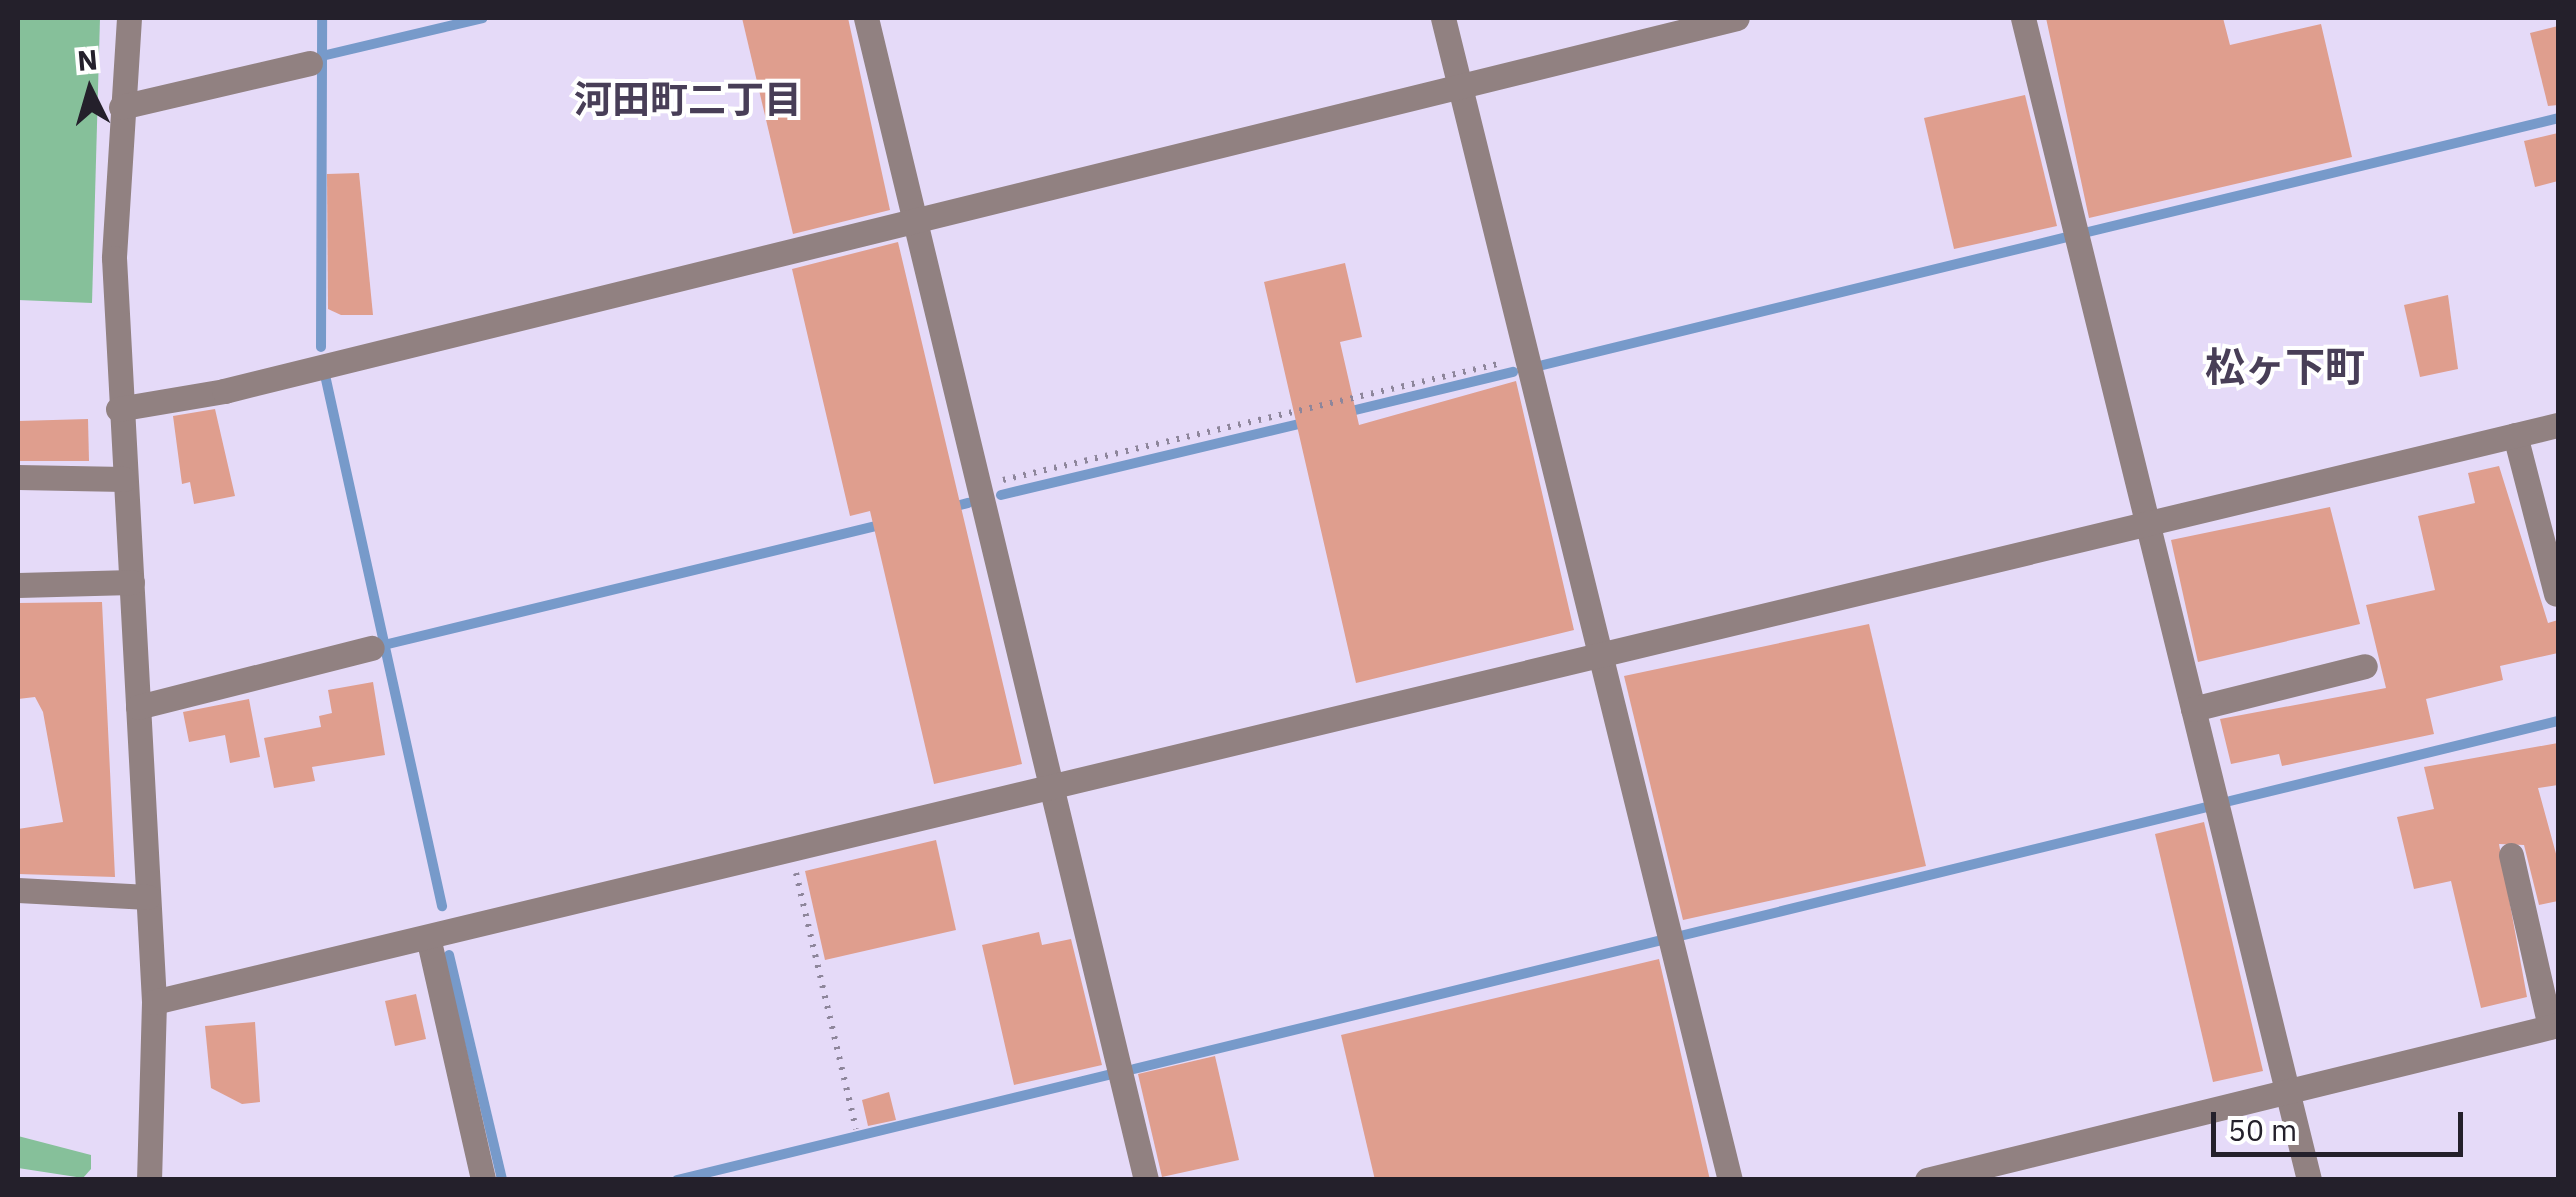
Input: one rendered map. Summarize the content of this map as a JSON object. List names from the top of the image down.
{
  "districts": ["河田町二丁目", "松ヶ下町"],
  "scale_bar": "50 m",
  "north": "top"
}
